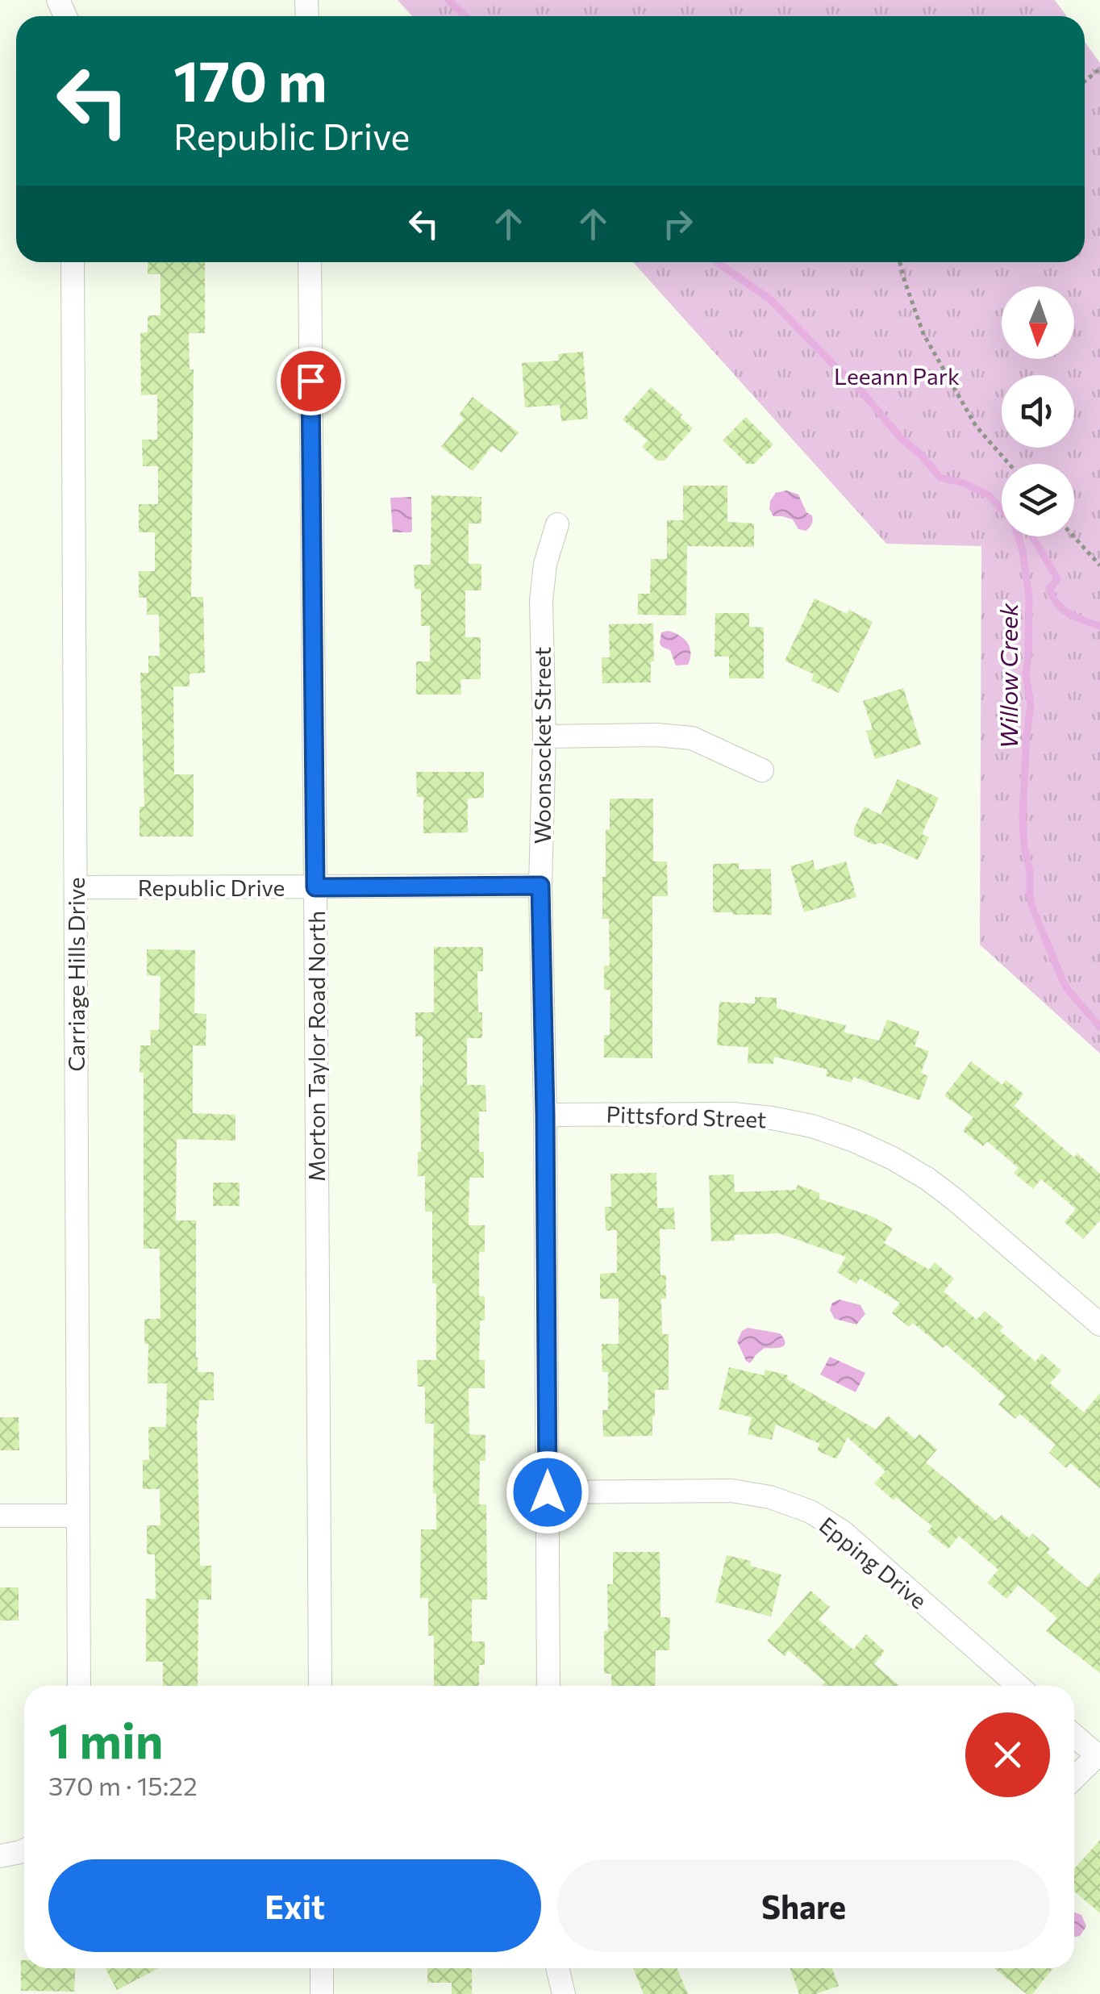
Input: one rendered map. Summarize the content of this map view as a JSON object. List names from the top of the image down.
{
  "streets": {
    "street": [
      "Woonsocket Street",
      "Republic Drive",
      "Carriage Hills Drive",
      "Morton Taylor Road North",
      "Pittsford Street",
      "Epping Drive"
    ]
  },
  "crossings": [
    ["Woonsocket Street", "Republic Drive"],
    ["Woonsocket Street", "Pittsford Street"],
    ["Woonsocket Street", "Epping Drive"],
    ["Republic Drive", "Carriage Hills Drive"],
    ["Republic Drive", "Morton Taylor Road North"]
  ],
  "water": ["Willow Creek"],
  "parks": ["Leeann Park"],
  "north": "bottom",
  "page": {
    "turn": ["170 m", "Republic Drive"],
    "heading": ["1 min", "370 m · 15:22"],
    "buttons": ["Exit", "Share"]
  }
}
